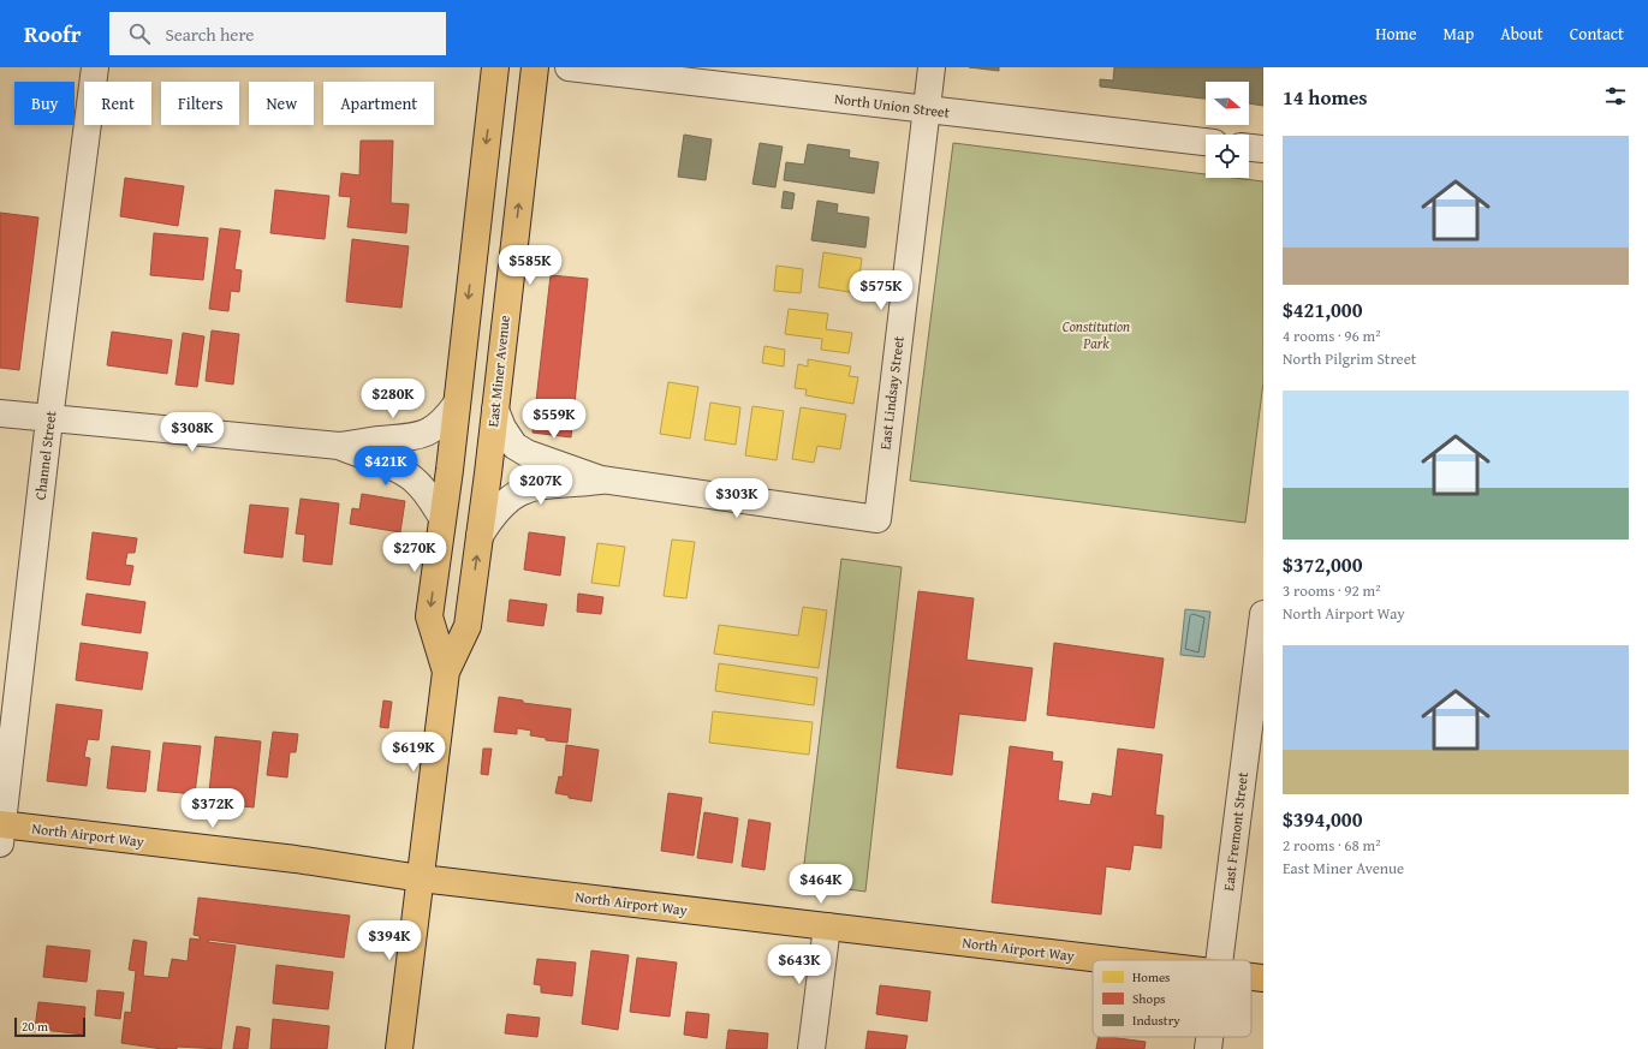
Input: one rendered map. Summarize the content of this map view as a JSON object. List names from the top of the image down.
{
  "streets": {
    "main road": ["East Miner Avenue", "North Airport Way"],
    "street": [
      "North Union Street",
      "East Lindsay Street",
      "Channel Street",
      "East Fremont Street"
    ]
  },
  "crossings": [
    ["North Union Street", "East Lindsay Street"],
    ["East Miner Avenue", "North Airport Way"],
    ["Channel Street", "North Airport Way"]
  ],
  "parks": ["Constitution Park"],
  "legend": ["Homes", "Shops", "Industry"],
  "scale_bar": "20 m",
  "north": "right",
  "page": {
    "header": "Roofr",
    "search": "Search here",
    "nav": [
      "Home",
      "Map",
      "About",
      "Contact"
    ],
    "heading": "14 homes",
    "chip": [
      "Buy",
      "Rent",
      "Filters",
      "New",
      "Apartment"
    ],
    "list": [
      {
        "name": "$421,000",
        "note": "4 rooms · 96 m² · North Pilgrim Street"
      },
      {
        "name": "$372,000",
        "note": "3 rooms · 92 m² · North Airport Way"
      },
      {
        "name": "$394,000",
        "note": "2 rooms · 68 m² · East Miner Avenue"
      }
    ],
    "price": [
      "$585K",
      "$575K",
      "$280K",
      "$559K",
      "$308K",
      "$421K",
      "$207K",
      "$303K",
      "$270K",
      "$619K",
      "$372K",
      "$464K",
      "$394K",
      "$643K"
    ],
    "scale": "20 m"
  }
}
